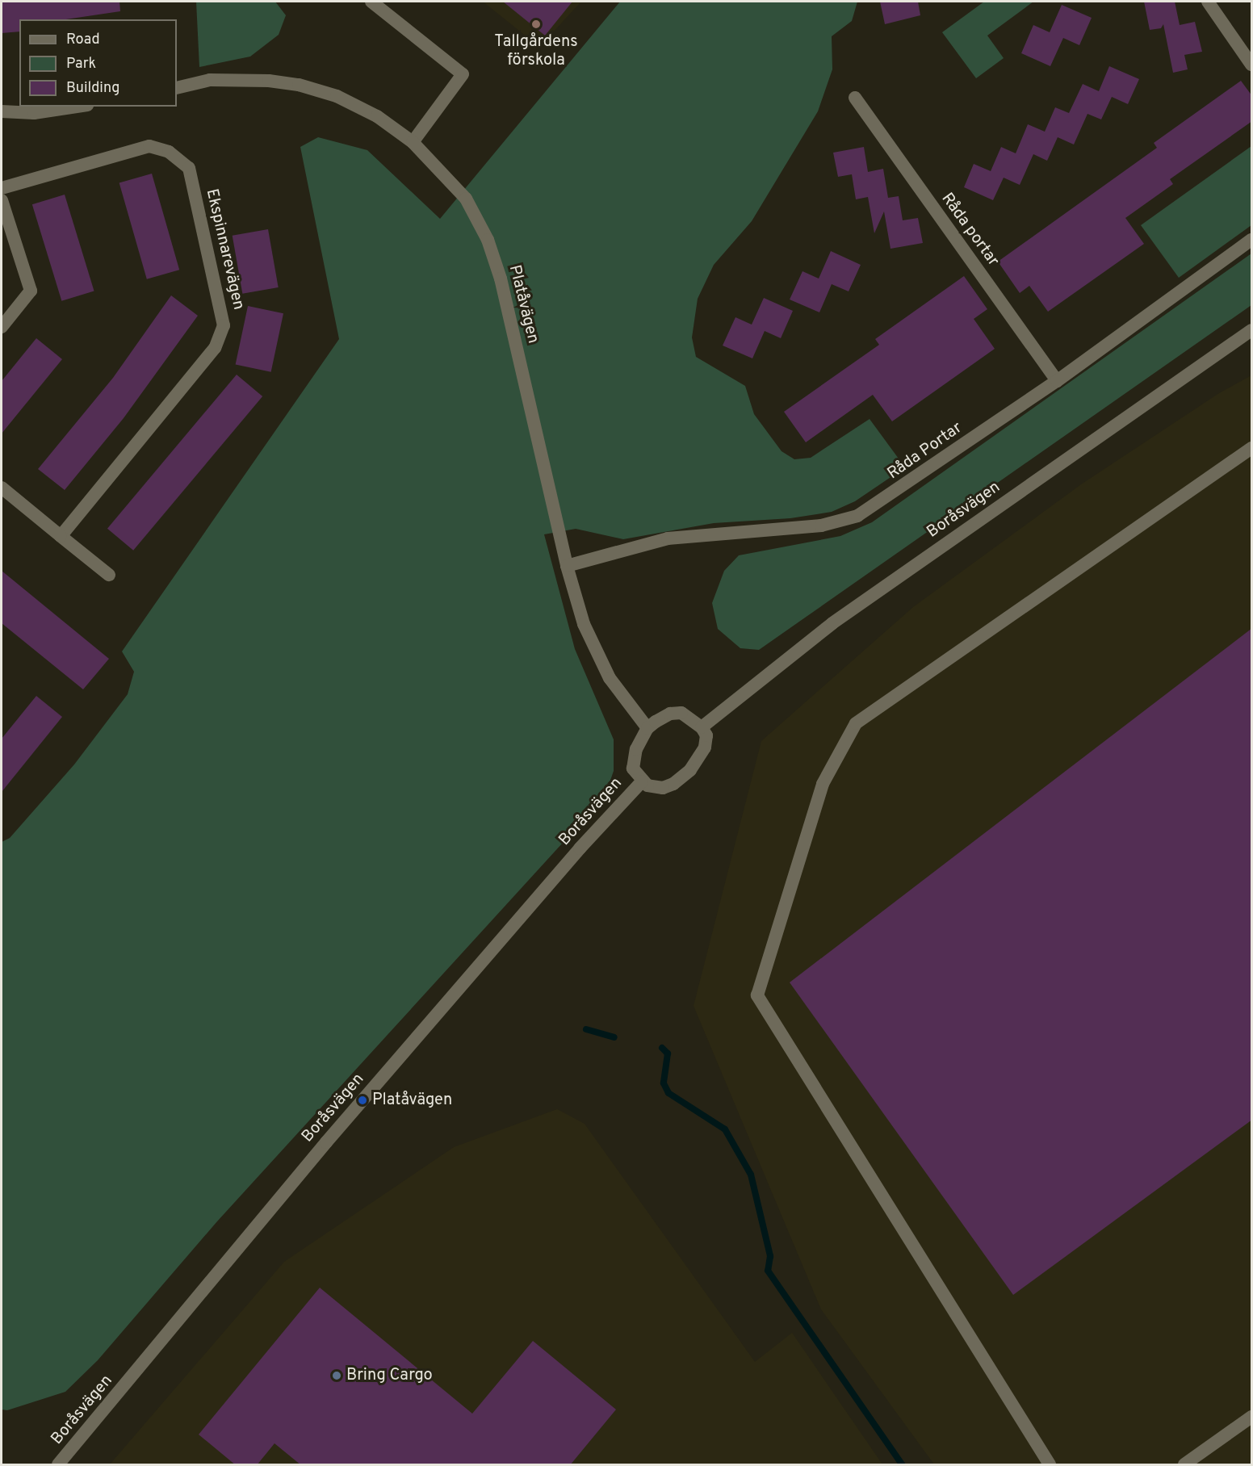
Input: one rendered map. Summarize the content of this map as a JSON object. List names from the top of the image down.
{
  "streets": {
    "street": [
      "Råda portar",
      "Ekspinnarevägen",
      "Platåvägen",
      "Råda Portar",
      "Boråsvägen"
    ]
  },
  "crossings": [
    ["Råda portar", "Råda Portar"],
    ["Platåvägen", "Råda Portar"],
    ["Platåvägen", "Boråsvägen"]
  ],
  "places": ["Tallgårdens förskola", "Platåvägen", "Bring Cargo"],
  "legend": ["Road", "Park", "Building"]
}
